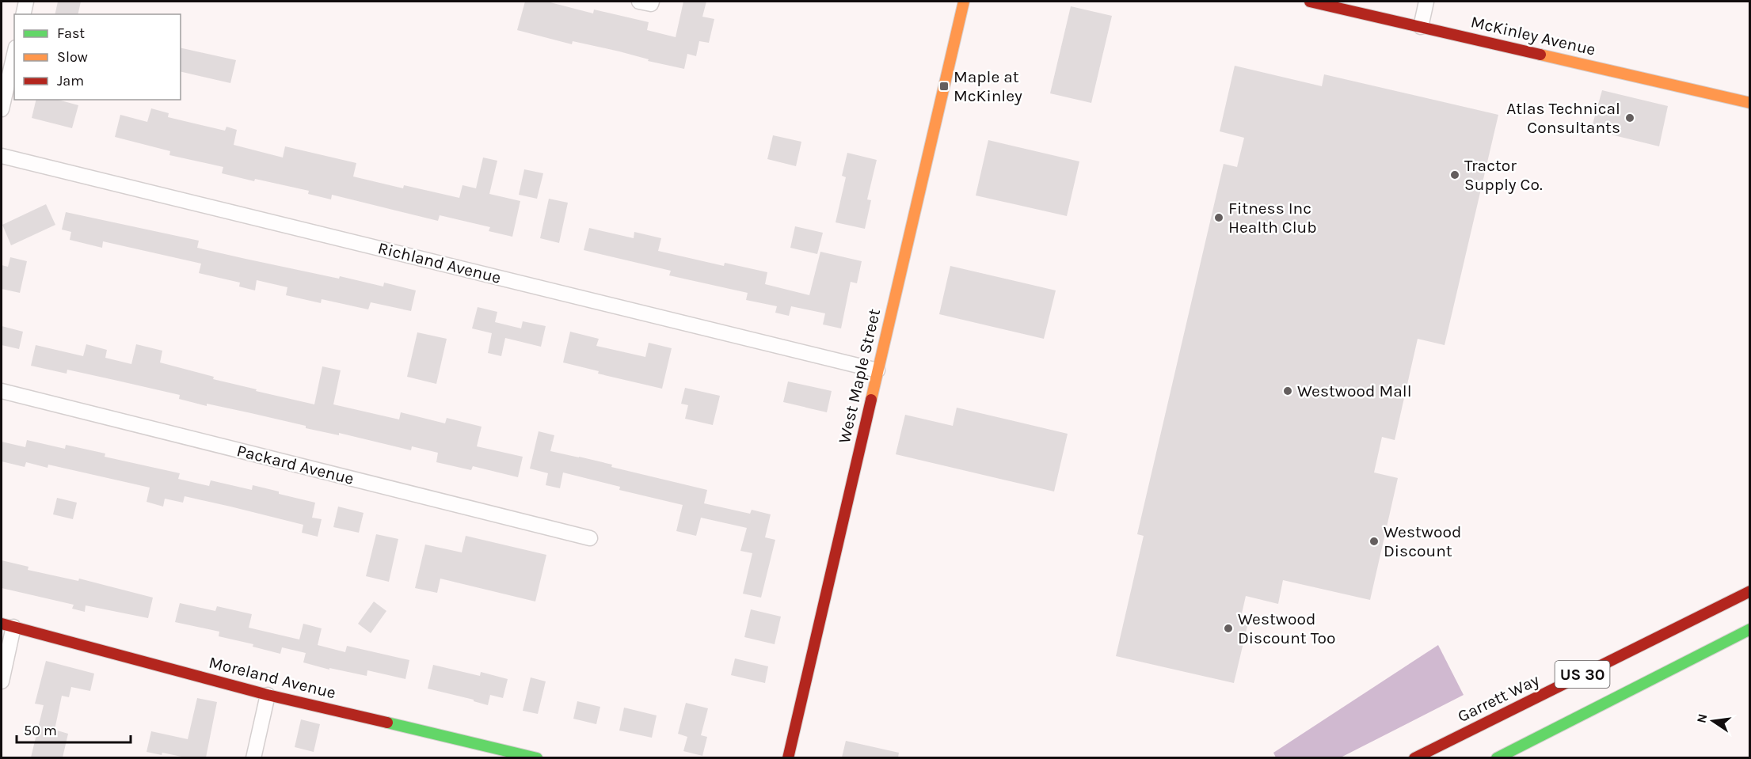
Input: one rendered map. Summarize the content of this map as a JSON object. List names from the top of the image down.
{
  "streets": {
    "street": [
      "McKinley Avenue",
      "Richland Avenue",
      "West Maple Street",
      "Packard Avenue",
      "US 30",
      "Moreland Avenue",
      "Garrett Way"
    ]
  },
  "crossings": [
    ["Richland Avenue", "West Maple Street"]
  ],
  "places": {
    "transit": ["Maple at McKinley"],
    "other": [
      "Atlas Technical Consultants",
      "Tractor Supply Co.",
      "Fitness Inc Health Club",
      "Westwood Mall",
      "Westwood Discount",
      "Westwood Discount Too"
    ]
  },
  "legend": ["Fast", "Slow", "Jam"],
  "scale_bar": "50 m",
  "north": "left"
}
